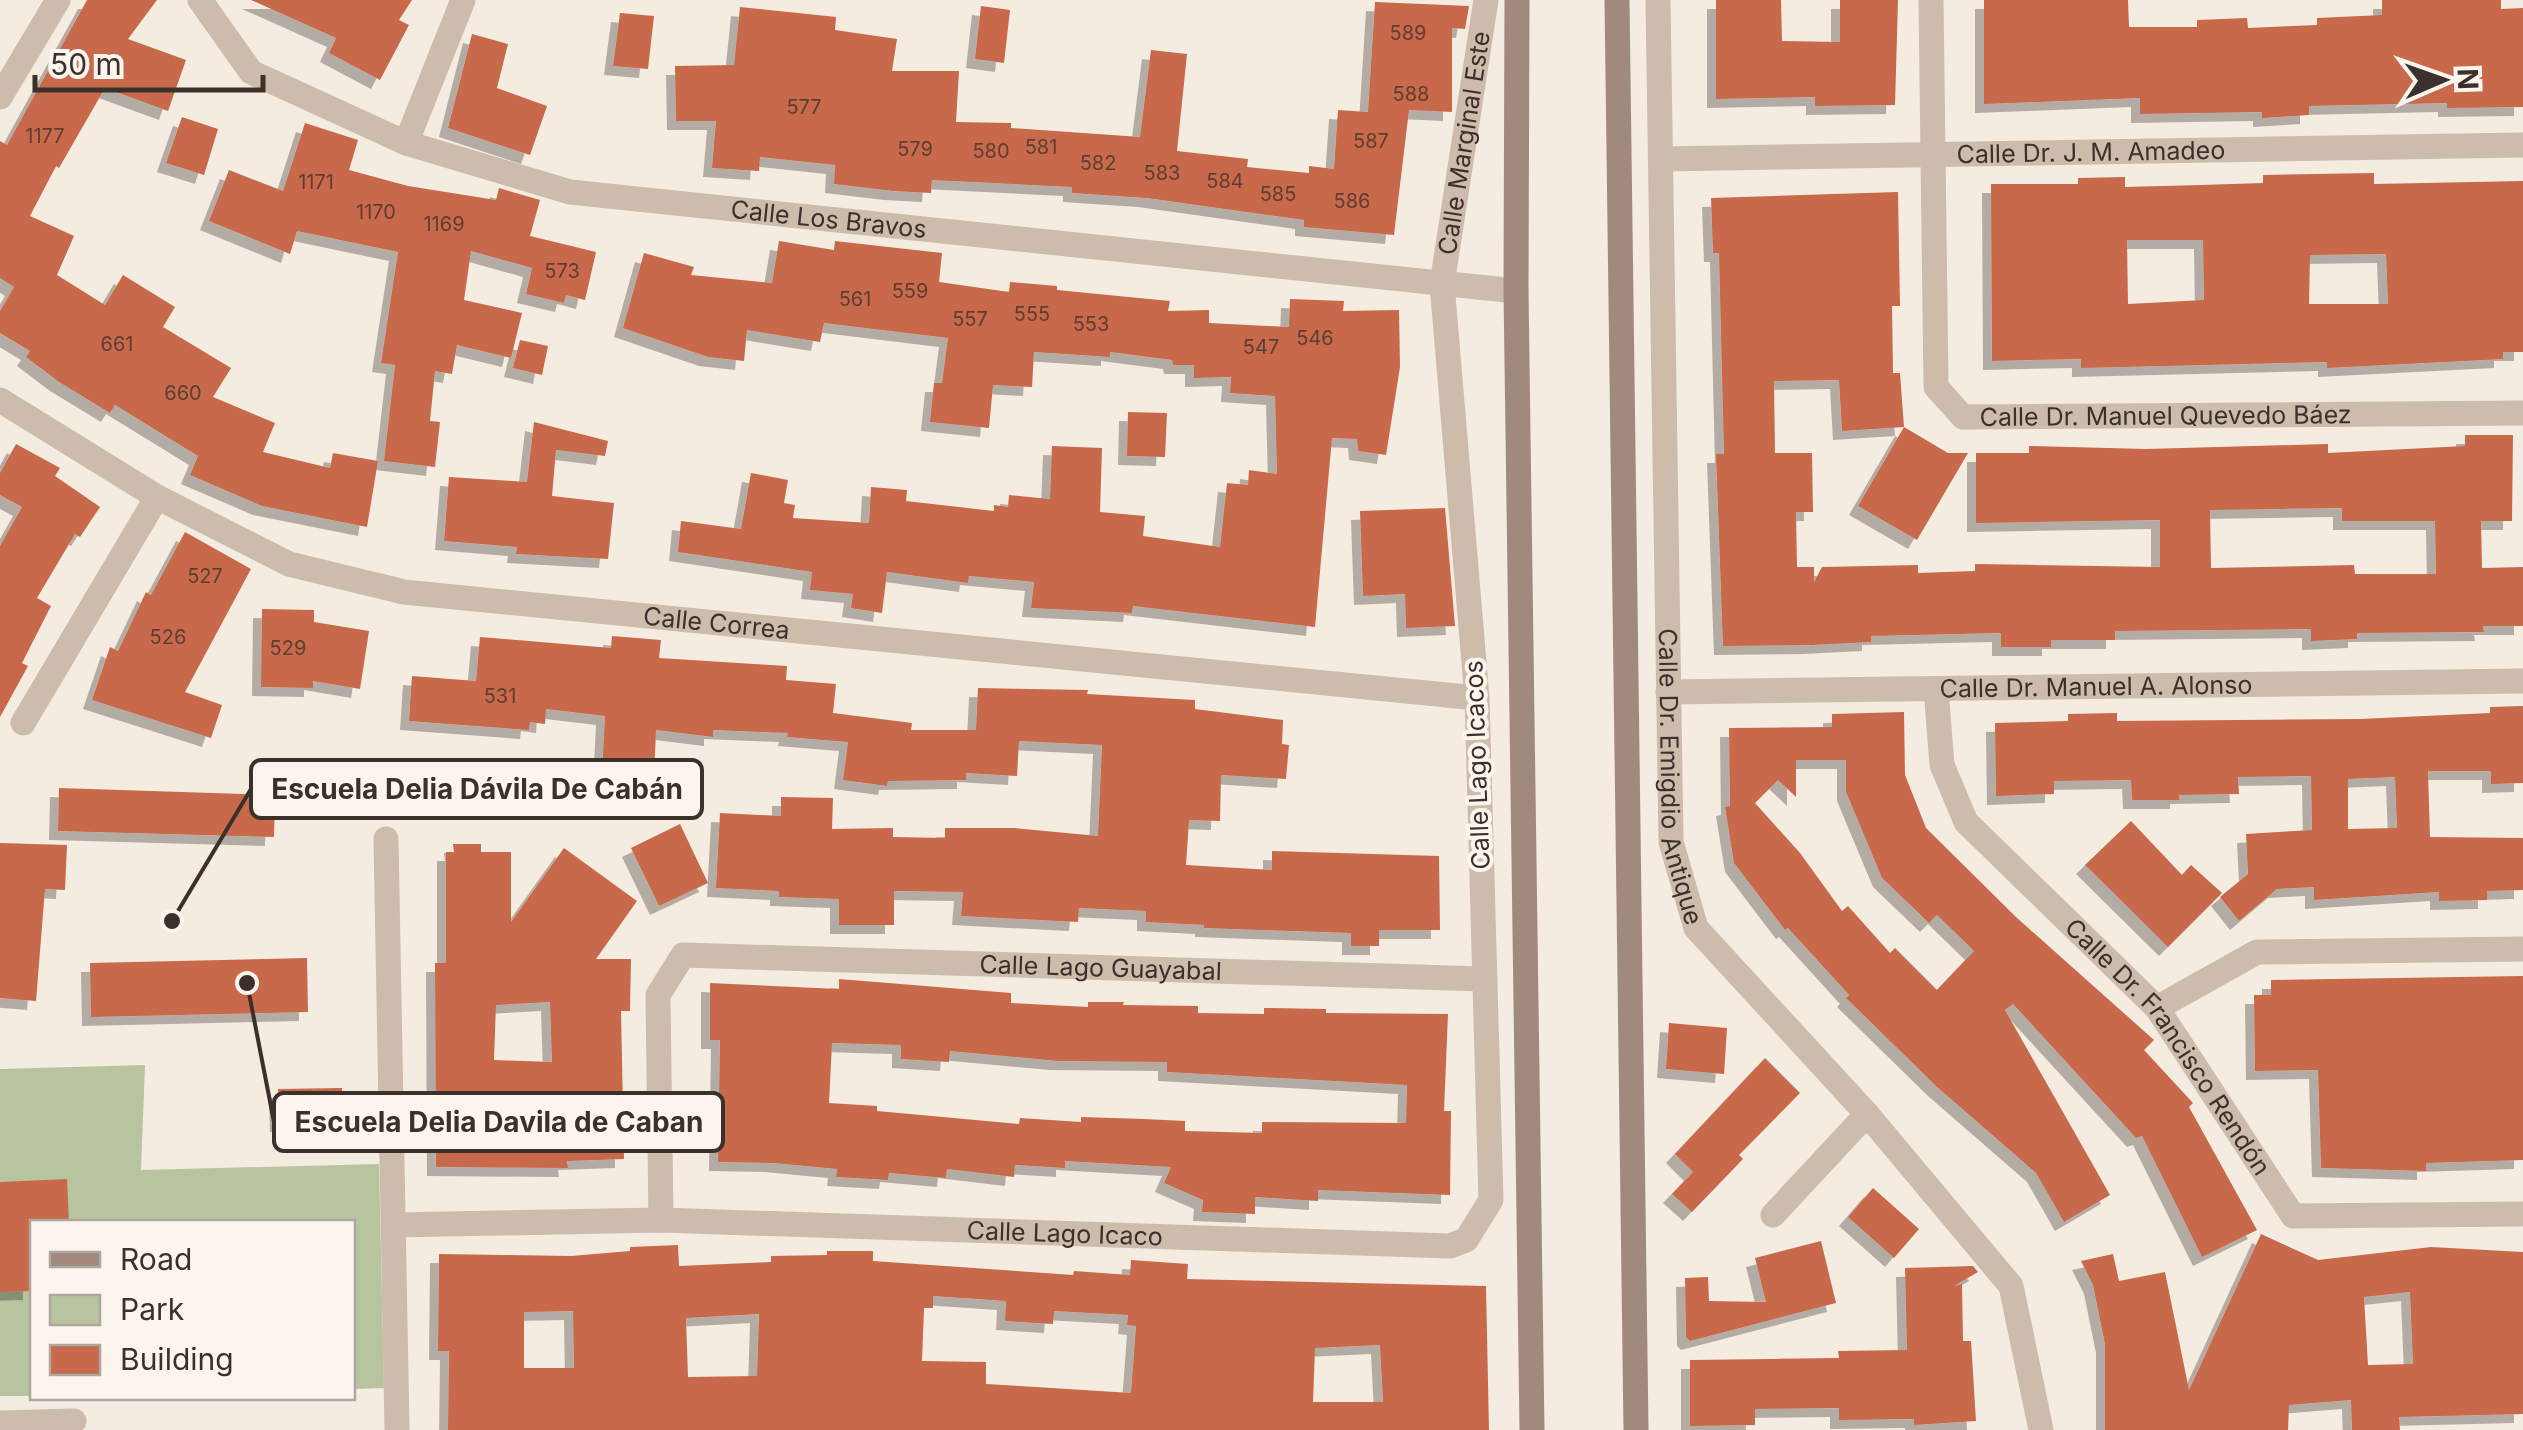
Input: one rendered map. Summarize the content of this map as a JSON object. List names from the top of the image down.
{
  "streets": {
    "street": [
      "Calle Marginal Este",
      "Calle Dr. J. M. Amadeo",
      "Calle Los Bravos",
      "Calle Dr. Manuel Quevedo Báez",
      "Calle Correa",
      "Calle Dr. Manuel A. Alonso",
      "Calle Lago Icacos",
      "Calle Dr. Emigdio Antique",
      "Calle Lago Guayabal",
      "Calle Dr. Francisco Rendón",
      "Calle Lago Icaco"
    ]
  },
  "crossings": [
    ["Calle Marginal Este", "Calle Los Bravos"],
    ["Calle Marginal Este", "Calle Lago Icacos"],
    ["Calle Dr. J. M. Amadeo", "Calle Dr. Manuel Quevedo Báez"],
    ["Calle Dr. J. M. Amadeo", "Calle Dr. Emigdio Antique"],
    ["Calle Los Bravos", "Calle Lago Icacos"],
    ["Calle Correa", "Calle Lago Icacos"],
    ["Calle Dr. Manuel A. Alonso", "Calle Dr. Emigdio Antique"],
    ["Calle Dr. Manuel A. Alonso", "Calle Dr. Francisco Rendón"],
    ["Calle Lago Icacos", "Calle Lago Guayabal"],
    ["Calle Lago Icacos", "Calle Lago Icaco"],
    ["Calle Lago Guayabal", "Calle Lago Icaco"]
  ],
  "places": ["Escuela Delia Dávila De Cabán", "Escuela Delia Davila de Caban"],
  "house_numbers": [
    "589",
    "588",
    "577",
    "1177",
    "587",
    "581",
    "579",
    "580",
    "582",
    "583",
    "584",
    "1171",
    "585",
    "586",
    "1170",
    "1169",
    "573",
    "559",
    "561",
    "555",
    "557",
    "553",
    "546",
    "661",
    "547",
    "660",
    "527",
    "526",
    "529",
    "531"
  ],
  "legend": ["Road", "Park", "Building"],
  "scale_bar": "50 m",
  "north": "right"
}
